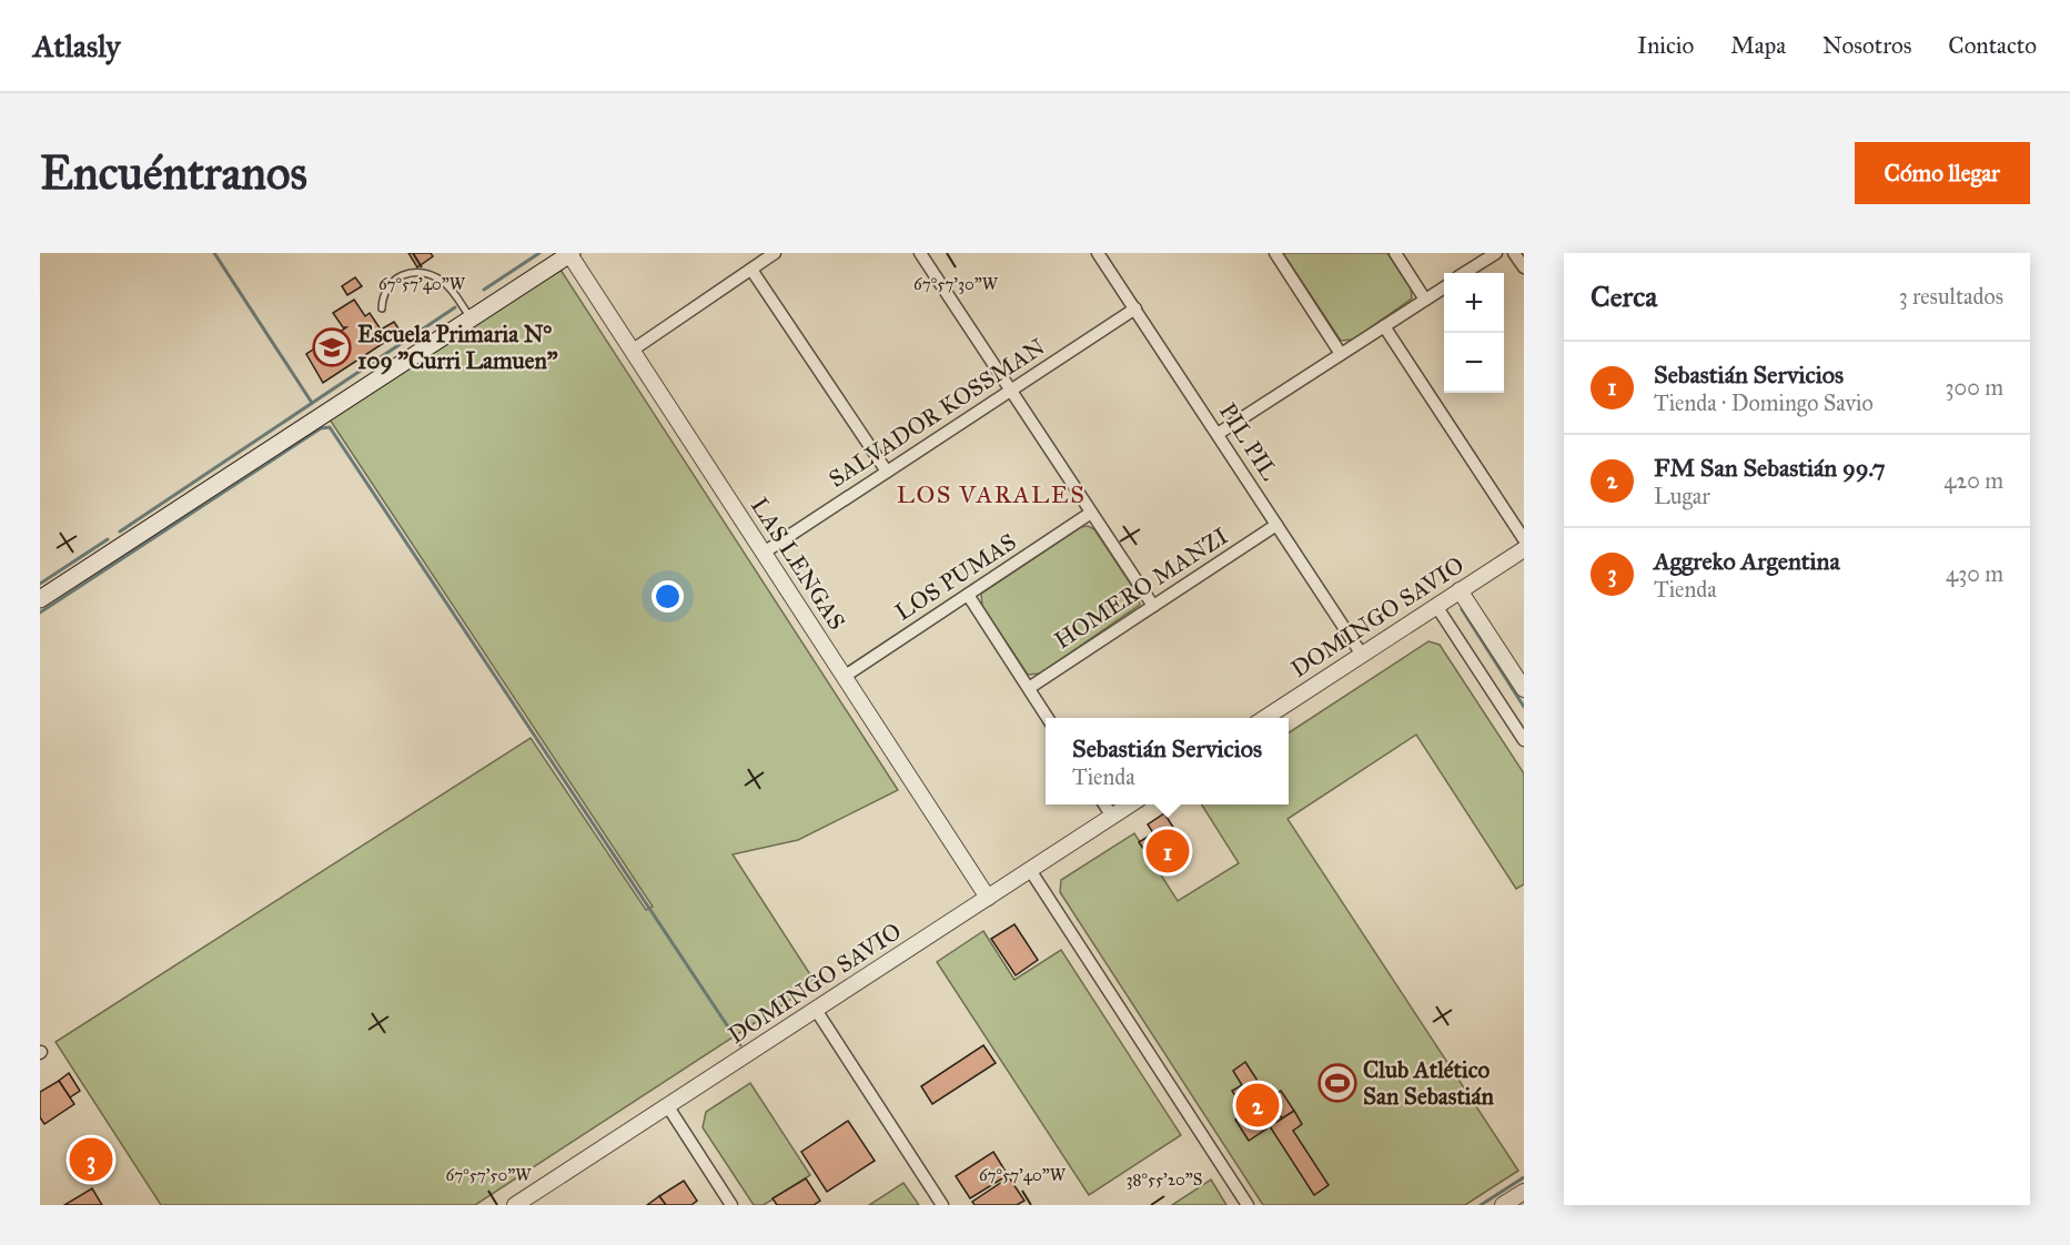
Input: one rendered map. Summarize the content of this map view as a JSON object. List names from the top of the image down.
{
  "streets": {
    "street": [
      "SALVADOR KOSSMAN",
      "PIL PIL",
      "LAS LENGAS",
      "LOS PUMAS",
      "HOMERO MANZI",
      "DOMINGO SAVIO"
    ]
  },
  "crossings": [
    ["SALVADOR KOSSMAN", "PIL PIL"],
    ["SALVADOR KOSSMAN", "LAS LENGAS"],
    ["PIL PIL", "HOMERO MANZI"],
    ["PIL PIL", "DOMINGO SAVIO"],
    ["LAS LENGAS", "LOS PUMAS"],
    ["LAS LENGAS", "DOMINGO SAVIO"]
  ],
  "districts": ["LOS VARALES"],
  "places": {
    "school or university": ["Escuela Primaria N° 109 \"Curri Lamuen\""],
    "sports": ["Club Atlético San Sebastián"]
  },
  "page": {
    "header": "Atlasly",
    "nav": [
      "Inicio",
      "Mapa",
      "Nosotros",
      "Contacto"
    ],
    "buttons": "Cómo llegar",
    "title": "Encuéntranos",
    "heading": ["Cerca", "3 resultados"],
    "map_buttons": ["+", "−"],
    "list": [
      {
        "mark": "1",
        "name": "Sebastián Servicios",
        "note": "Tienda · Domingo Savio",
        "value": "300 m"
      },
      {
        "mark": "2",
        "name": "FM San Sebastián 99.7",
        "note": "Lugar",
        "value": "420 m"
      },
      {
        "mark": "3",
        "name": "Aggreko Argentina",
        "note": "Tienda",
        "value": "430 m"
      }
    ],
    "popup": ["Sebastián Servicios", "Tienda"],
    "pins": ["1", "2", "3"]
  },
  "coordinates": [
    "67°57'40\"W",
    "67°57'30\"W",
    "67°57'50\"W",
    "38°55'20\"S"
  ]
}
